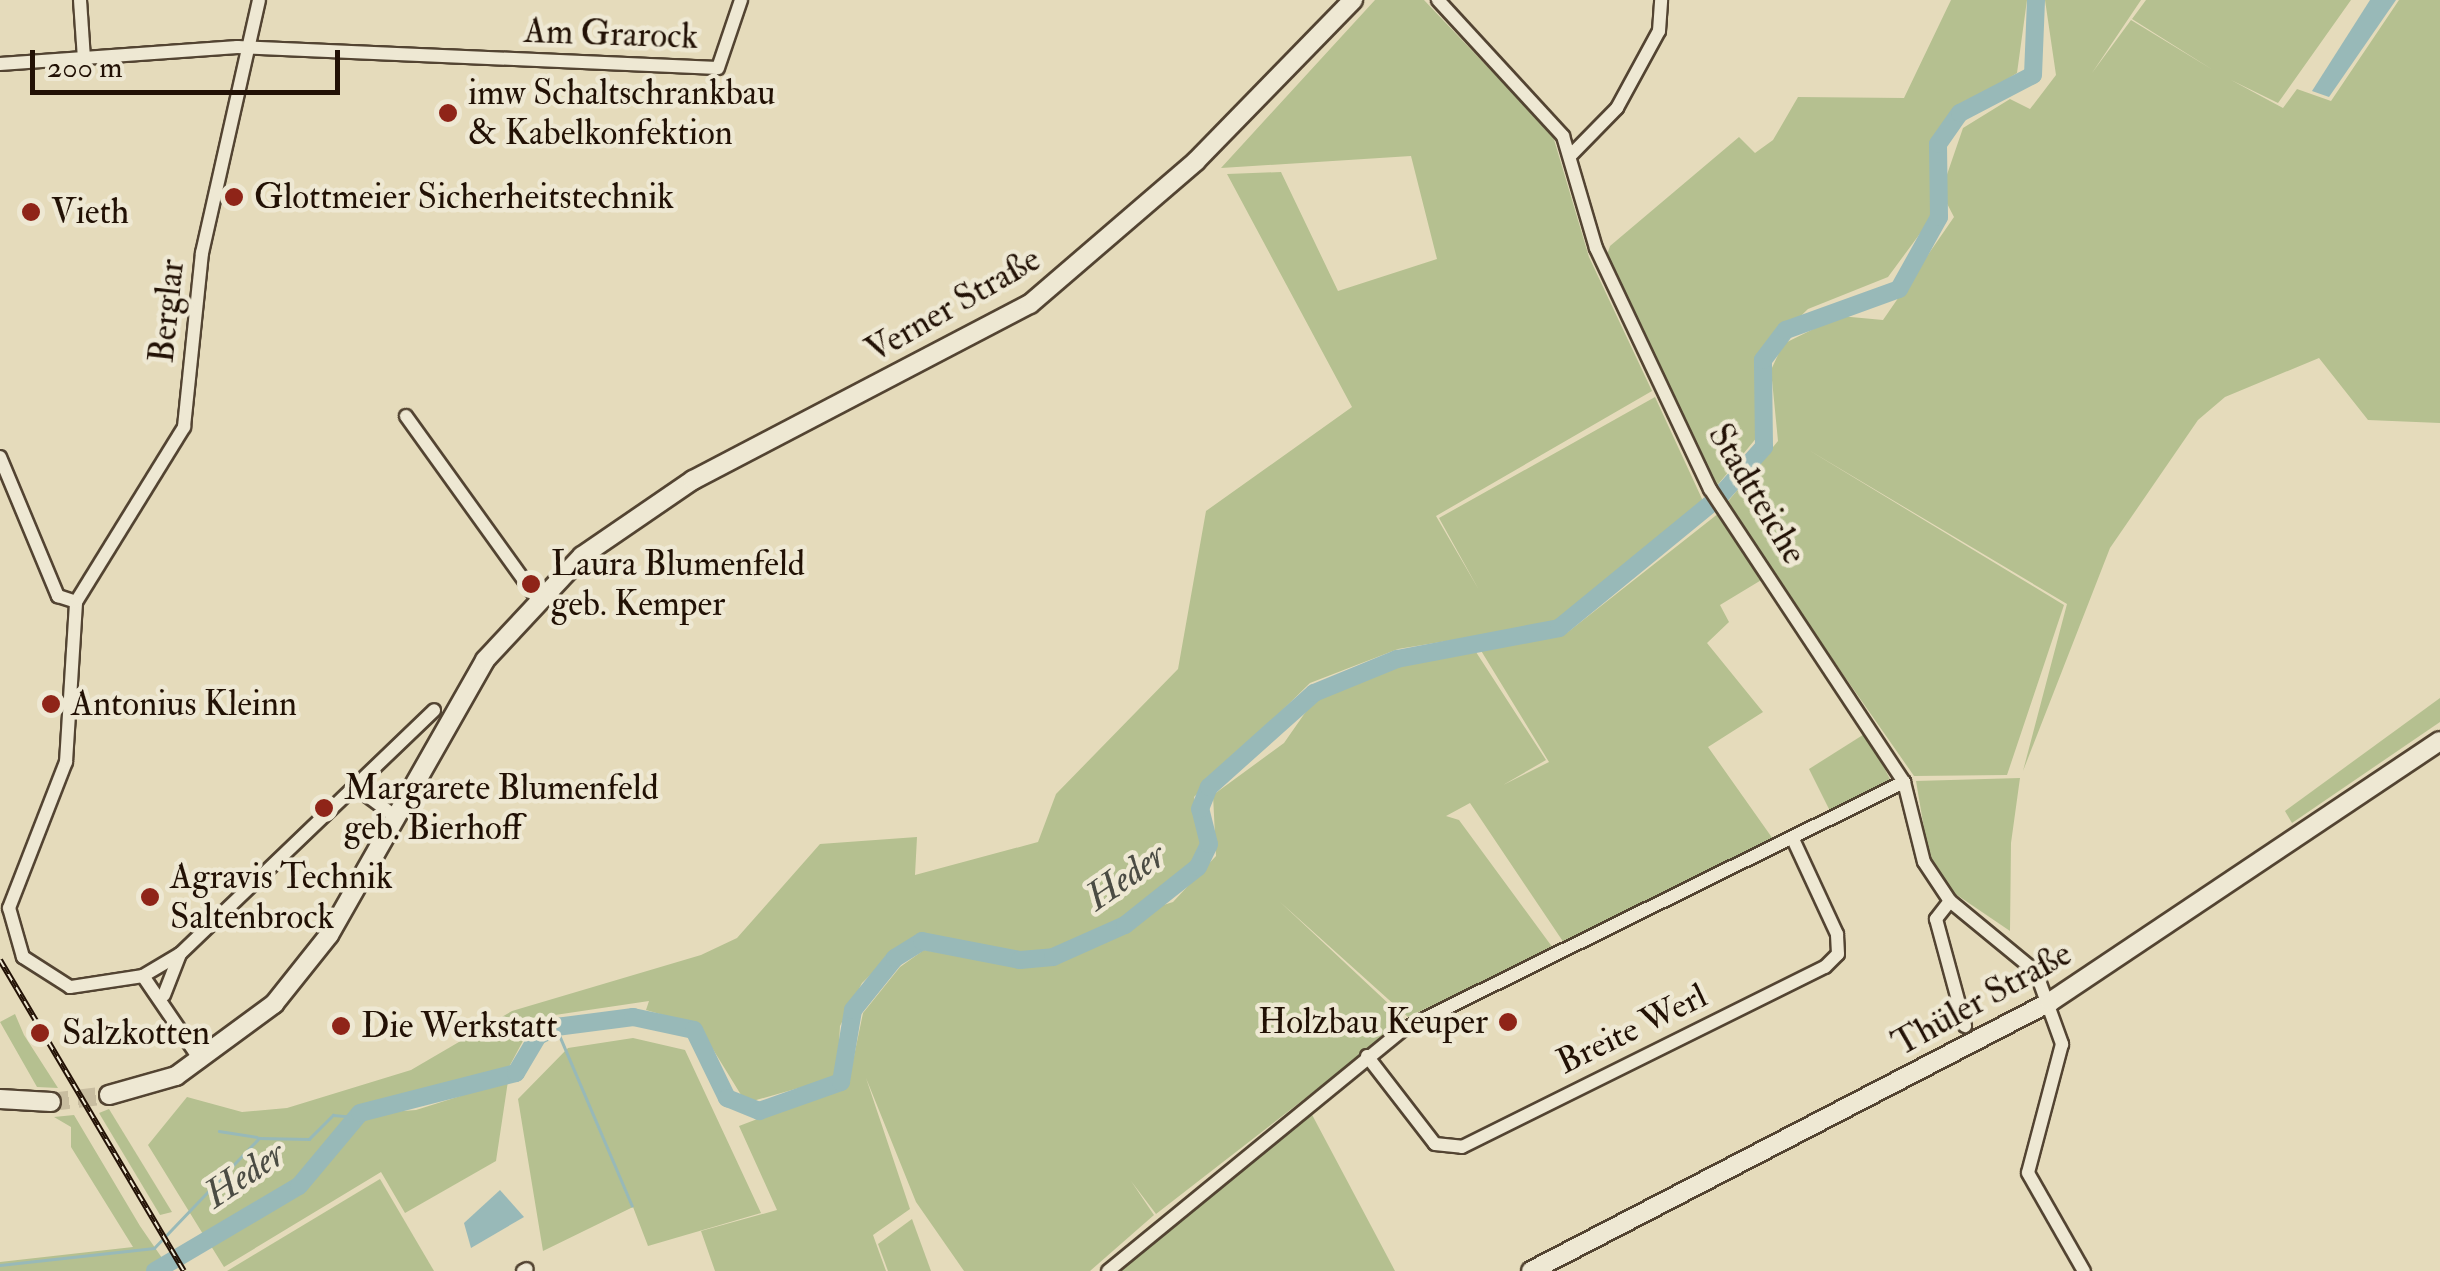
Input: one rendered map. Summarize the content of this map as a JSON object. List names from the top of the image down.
{
  "streets": {
    "main road": ["Verner Straße", "Thüler Straße"],
    "street": [
      "Am Grarock",
      "Berglar",
      "Stadtteiche",
      "Breite Werl"
    ]
  },
  "crossings": [
    ["Am Grarock", "Berglar"],
    ["Stadtteiche", "Thüler Straße"]
  ],
  "water": ["Heder"],
  "places": [
    "imw Schaltschrankbau & Kabelkonfektion",
    "Glottmeier Sicherheitstechnik",
    "Vieth",
    "Laura Blumenfeld geb. Kemper",
    "Antonius Kleinn",
    "Margarete Blumenfeld geb. Bierhoff",
    "Agravis Technik Saltenbrock",
    "Holzbau Keuper",
    "Die Werkstatt",
    "Salzkotten"
  ],
  "scale_bar": "200 m"
}
